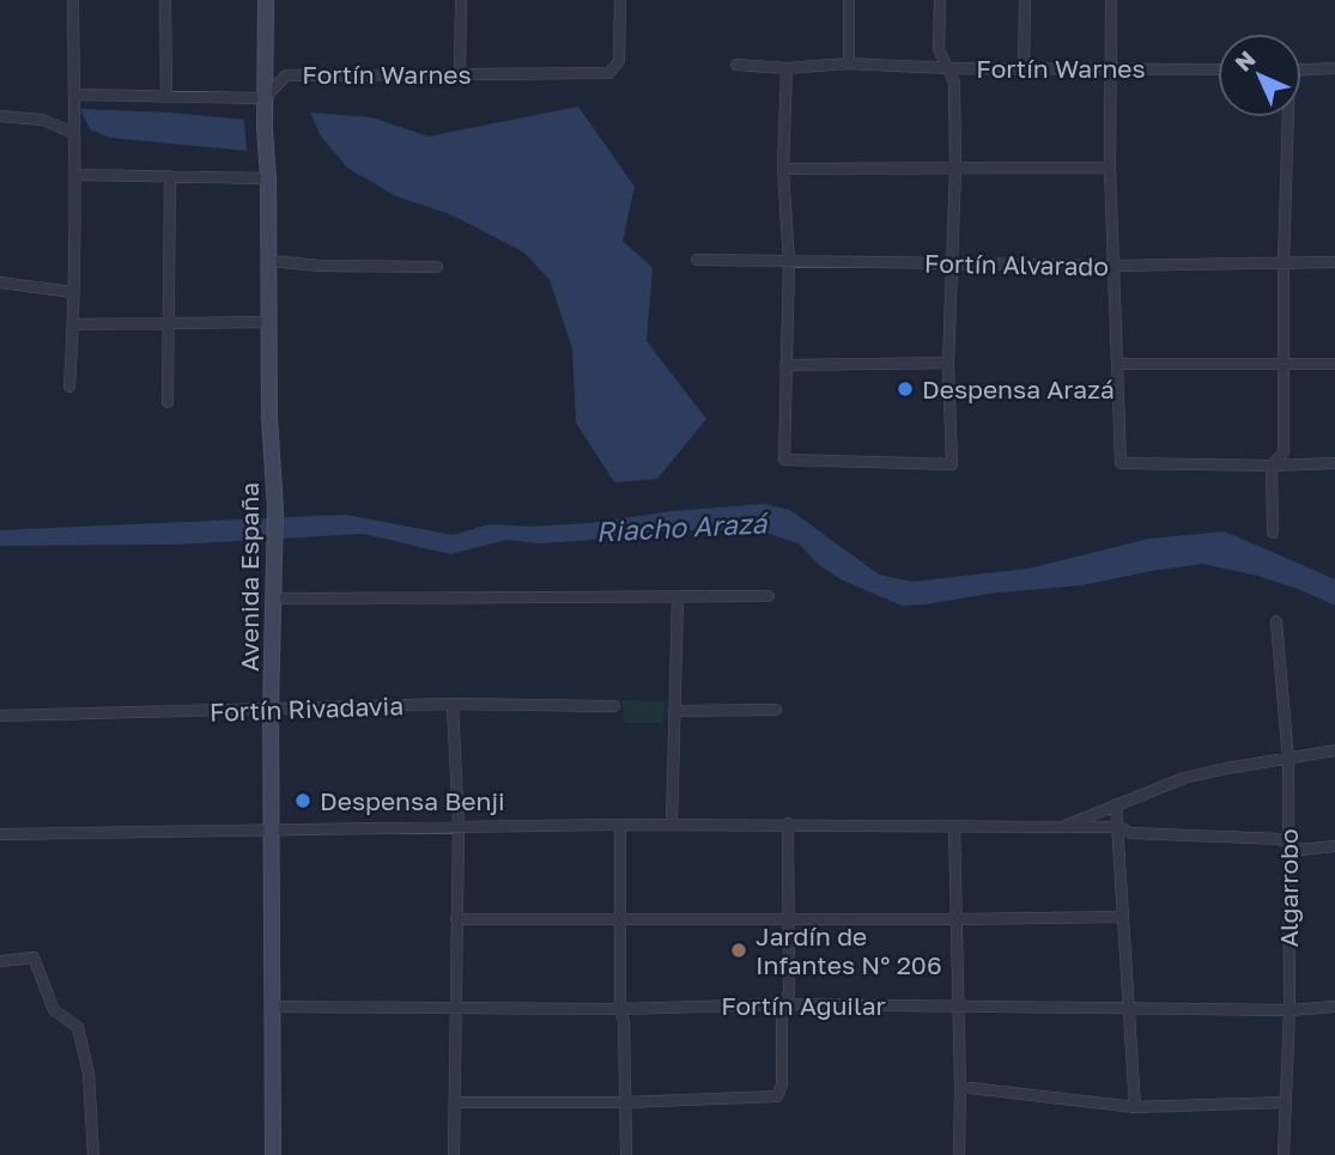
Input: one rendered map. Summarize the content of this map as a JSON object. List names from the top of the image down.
{
  "streets": {
    "main road": ["Avenida España"],
    "street": [
      "Fortín Warnes",
      "Fortín Alvarado",
      "Fortín Rivadavia",
      "Algarrobo",
      "Fortín Aguilar"
    ]
  },
  "crossings": [
    ["Fortín Warnes", "Avenida España"],
    ["Avenida España", "Fortín Rivadavia"],
    ["Avenida España", "Fortín Aguilar"],
    ["Algarrobo", "Fortín Aguilar"]
  ],
  "water": ["Riacho Arazá"],
  "places": ["Despensa Arazá", "Despensa Benji", "Jardín de Infantes N° 206"],
  "north": "top left"
}
